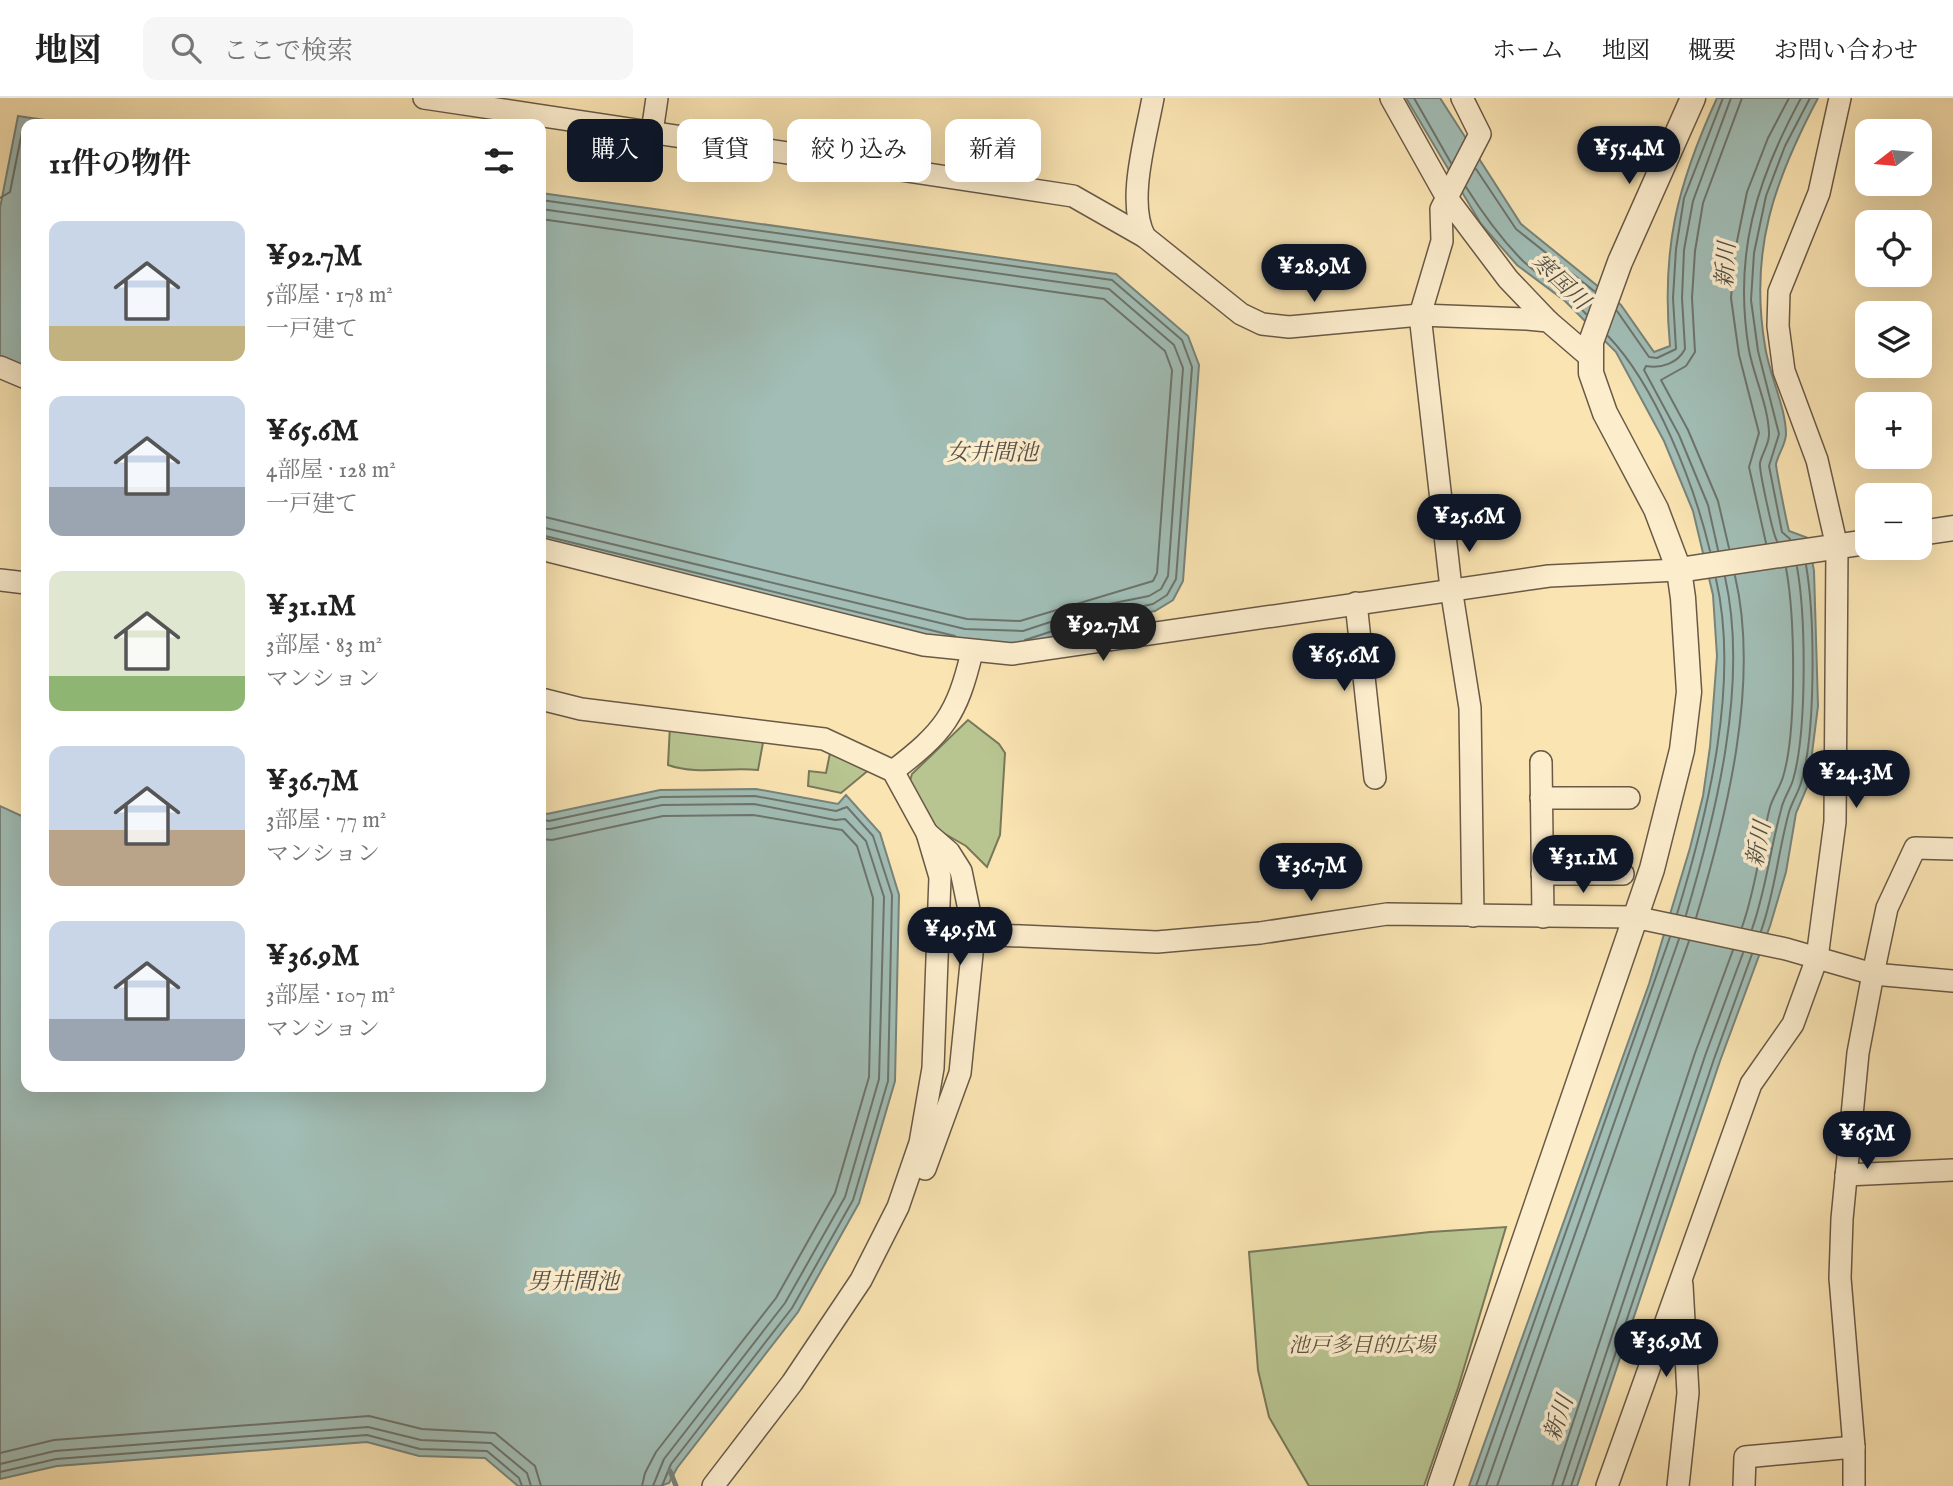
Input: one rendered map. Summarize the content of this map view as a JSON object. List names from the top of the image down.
{
  "water": [
    "新川",
    "寒国川",
    "女井間池",
    "男井間池"
  ],
  "parks": ["池戸多目的広場"],
  "north": "left",
  "page": {
    "header": "地図",
    "search": "ここで検索",
    "nav": [
      "ホーム",
      "地図",
      "概要",
      "お問い合わせ"
    ],
    "map_buttons": ["+", "−"],
    "chip": [
      "購入",
      "賃貸",
      "絞り込み",
      "新着"
    ],
    "heading": "11件の物件",
    "price": [
      "¥55.4M",
      "¥28.9M",
      "¥25.6M",
      "¥92.7M",
      "¥65.6M",
      "¥24.3M",
      "¥31.1M",
      "¥36.7M",
      "¥49.5M",
      "¥65M",
      "¥36.9M"
    ],
    "list": [
      {
        "name": "¥92.7M",
        "note": "5部屋 · 178 m² · 一戸建て"
      },
      {
        "name": "¥65.6M",
        "note": "4部屋 · 128 m² · 一戸建て"
      },
      {
        "name": "¥31.1M",
        "note": "3部屋 · 83 m² · マンション"
      },
      {
        "name": "¥36.7M",
        "note": "3部屋 · 77 m² · マンション"
      },
      {
        "name": "¥36.9M",
        "note": "3部屋 · 107 m² · マンション"
      }
    ]
  }
}
